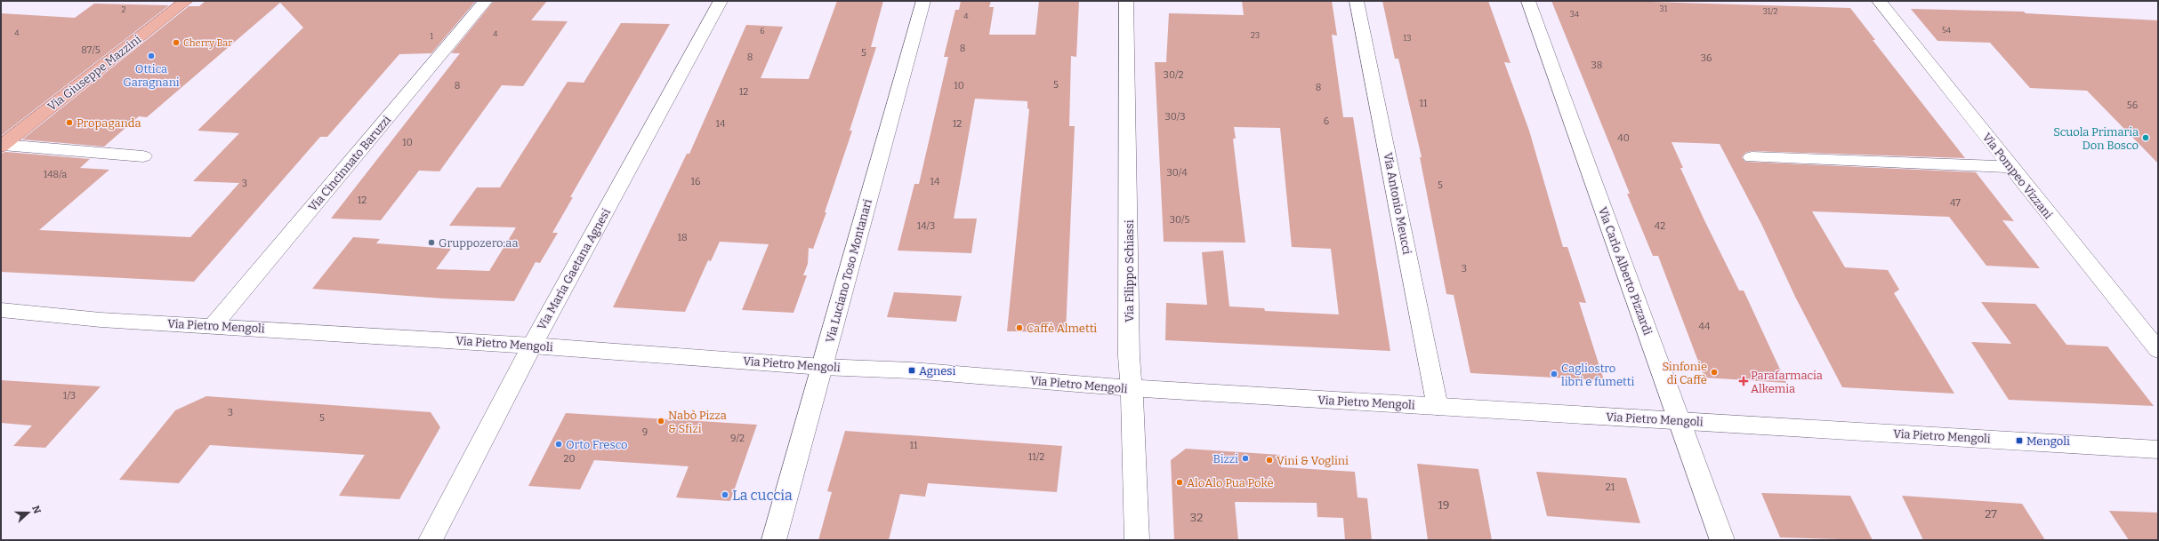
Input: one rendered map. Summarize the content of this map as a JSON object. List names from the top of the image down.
{
  "streets": {
    "main road": ["Via Giuseppe Mazzini"],
    "street": [
      "Via Cincinnato Baruzzi",
      "Via Pompeo Vizzani",
      "Via Antonio Meucci",
      "Via Maria Gaetana Agnesi",
      "Via Luciano Toso Montanari",
      "Via Filippo Schiassi",
      "Via Carlo Alberto Pizzardi",
      "Via Pietro Mengoli"
    ]
  },
  "crossings": [
    ["Via Cincinnato Baruzzi", "Via Pietro Mengoli"],
    ["Via Antonio Meucci", "Via Pietro Mengoli"],
    ["Via Maria Gaetana Agnesi", "Via Pietro Mengoli"],
    ["Via Luciano Toso Montanari", "Via Pietro Mengoli"],
    ["Via Filippo Schiassi", "Via Pietro Mengoli"],
    ["Via Carlo Alberto Pizzardi", "Via Pietro Mengoli"]
  ],
  "places": {
    "other": [
      "Cherry Bar",
      "Ottica Garagnani",
      "Propaganda",
      "Scuola Primaria Don Bosco",
      "Gruppozero:aa",
      "Caffè Almetti",
      "Sinfonie di Caffè",
      "Cagliostro libri e fumetti",
      "Nabò Pizza & Sfizi",
      "Orto Fresco",
      "Bizzi",
      "Vini & Voglini",
      "AloAlo Pua Pokè",
      "La cuccia"
    ],
    "transit": ["Agnesi", "Mengoli"],
    "health": ["Parafarmacia Alkemia"]
  },
  "house_numbers": [
    "31",
    "2",
    "31/2",
    "34",
    "4",
    "54",
    "6",
    "4",
    "4",
    "23",
    "1",
    "13",
    "8",
    "87/5",
    "5",
    "8",
    "36",
    "38",
    "30/2",
    "5",
    "8",
    "10",
    "8",
    "12",
    "11",
    "56",
    "30/3",
    "6",
    "14",
    "12",
    "40",
    "10",
    "30/4",
    "148/a",
    "16",
    "14",
    "3",
    "5",
    "12",
    "47",
    "30/5",
    "14/3",
    "42",
    "18",
    "3",
    "44",
    "1/3",
    "3",
    "5",
    "9",
    "9/2",
    "11",
    "11/2",
    "20",
    "21",
    "19",
    "27",
    "32"
  ],
  "north": "right"
}
